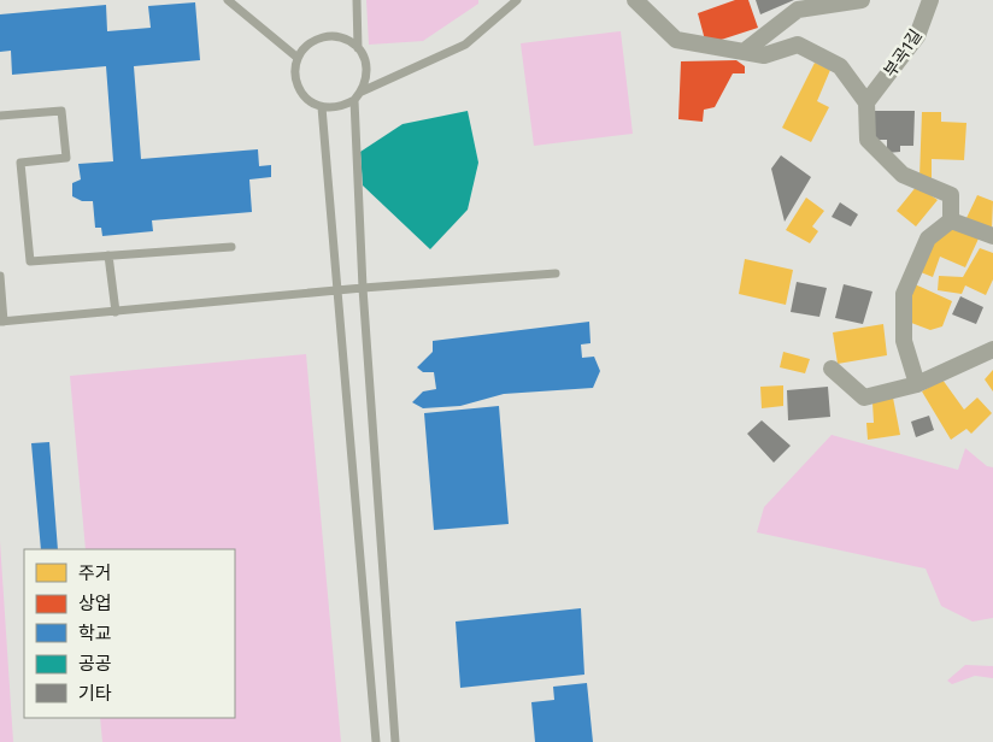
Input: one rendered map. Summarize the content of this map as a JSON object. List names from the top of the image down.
{
  "streets": {
    "street": ["부곡1길"]
  },
  "legend": [
    "주거",
    "상업",
    "학교",
    "공공",
    "기타"
  ]
}
